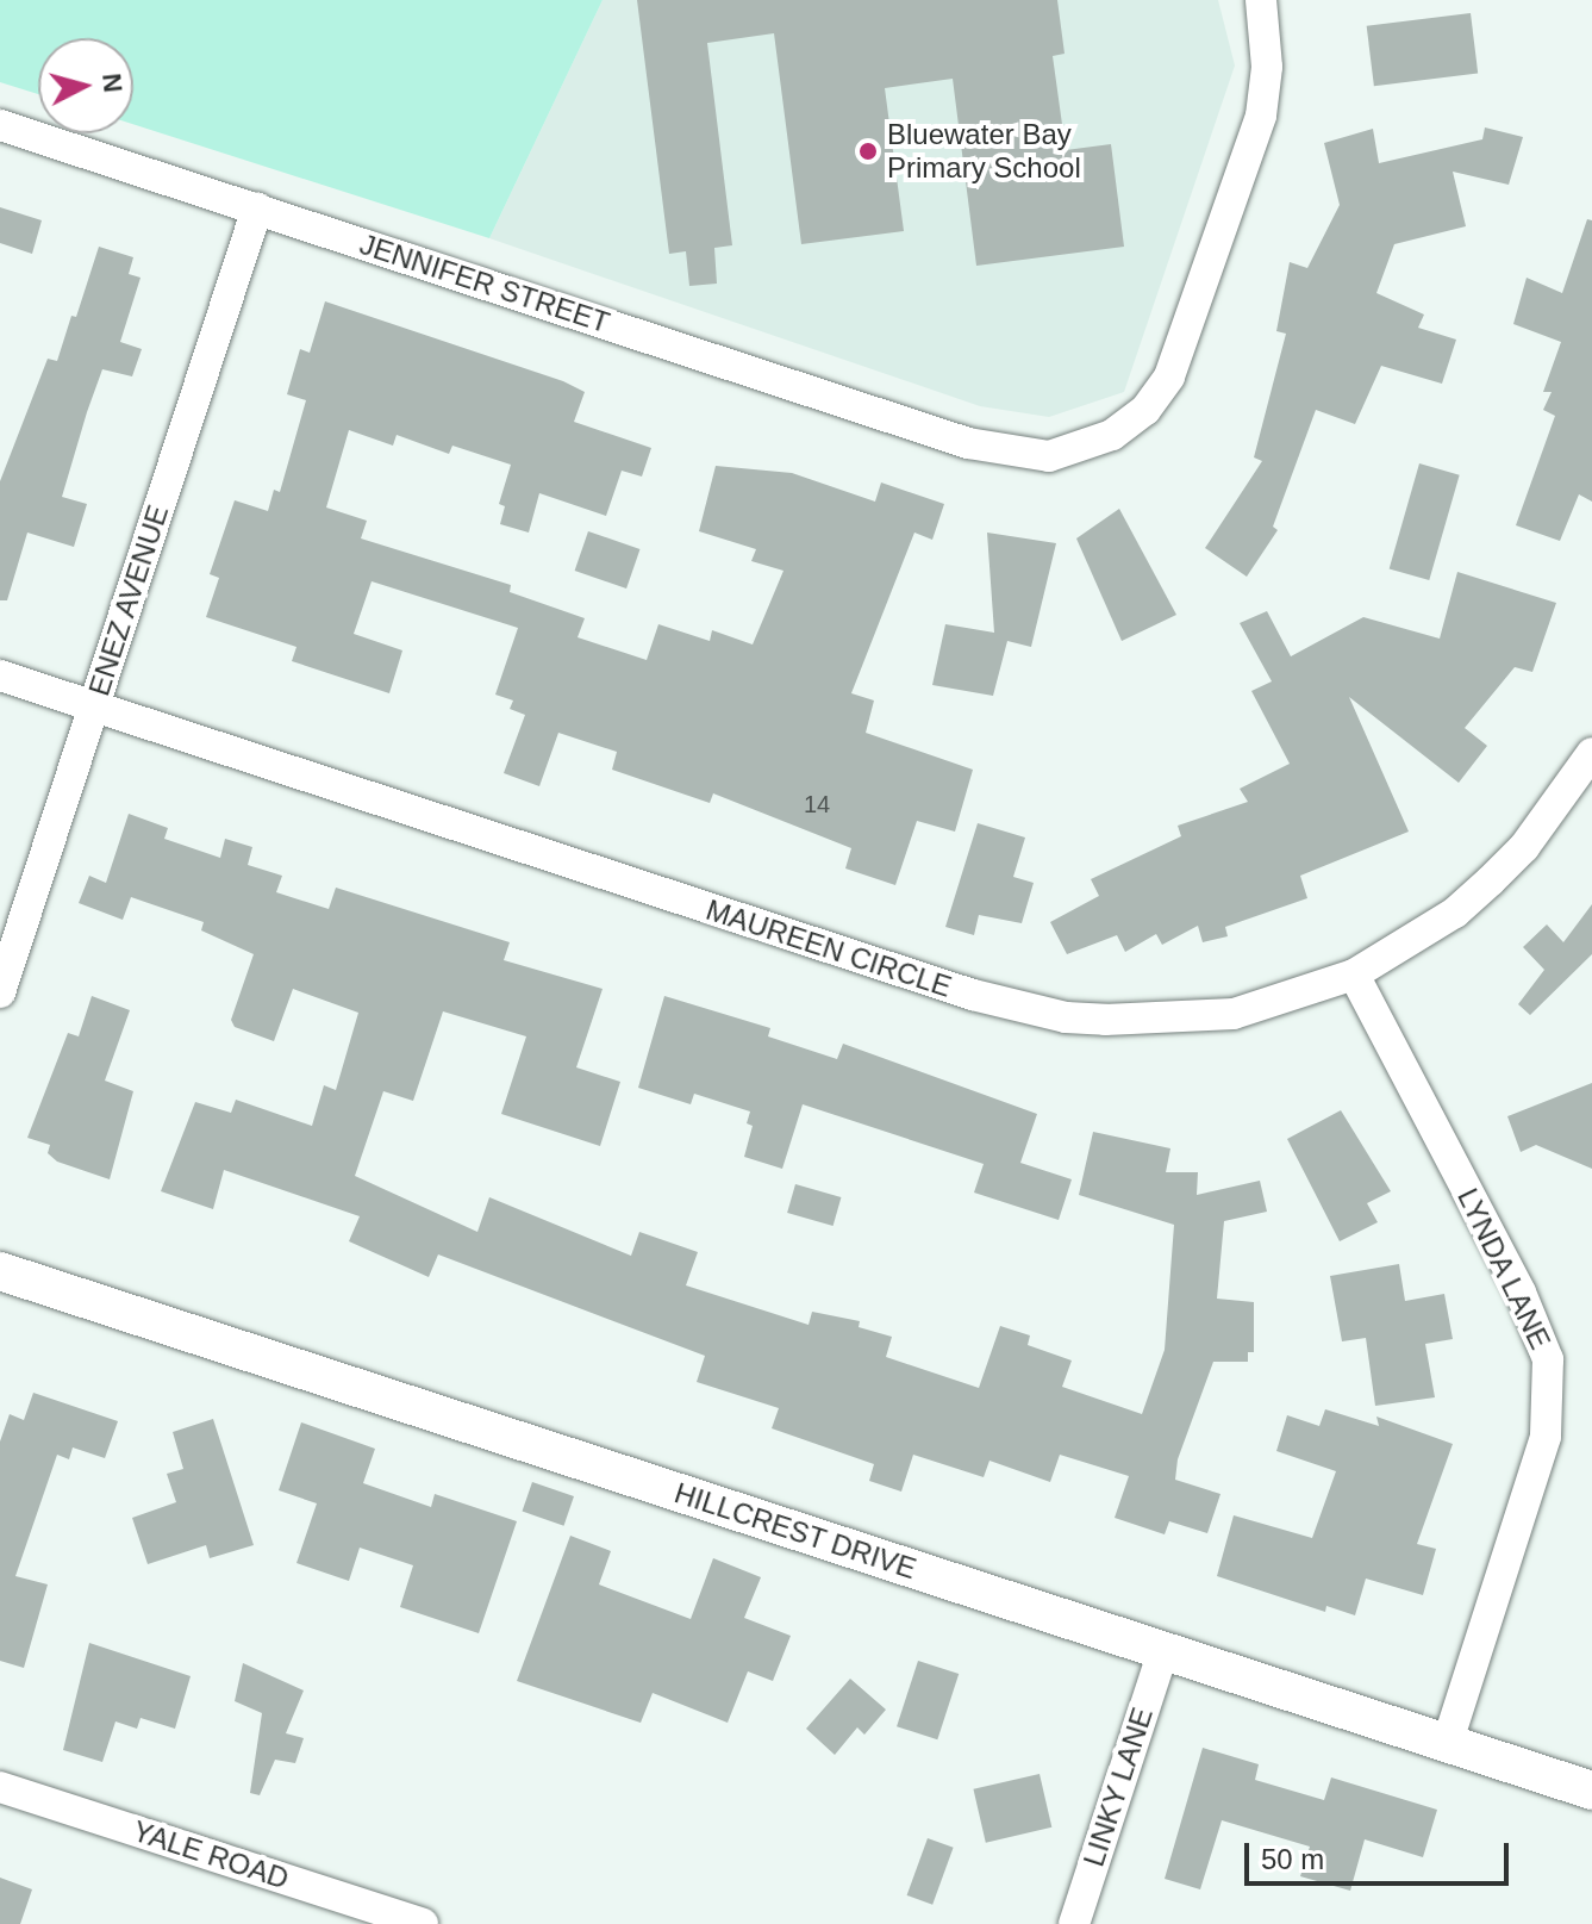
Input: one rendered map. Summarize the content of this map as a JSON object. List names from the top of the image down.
{
  "streets": {
    "street": [
      "JENNIFER STREET",
      "ENEZ AVENUE",
      "MAUREEN CIRCLE",
      "LYNDA LANE",
      "HILLCREST DRIVE",
      "LINKY LANE",
      "YALE ROAD"
    ]
  },
  "crossings": [
    ["JENNIFER STREET", "ENEZ AVENUE"],
    ["ENEZ AVENUE", "MAUREEN CIRCLE"],
    ["MAUREEN CIRCLE", "LYNDA LANE"],
    ["LYNDA LANE", "HILLCREST DRIVE"],
    ["HILLCREST DRIVE", "LINKY LANE"]
  ],
  "places": ["Bluewater Bay Primary School"],
  "house_numbers": ["14"],
  "scale_bar": "50 m",
  "north": "right"
}
